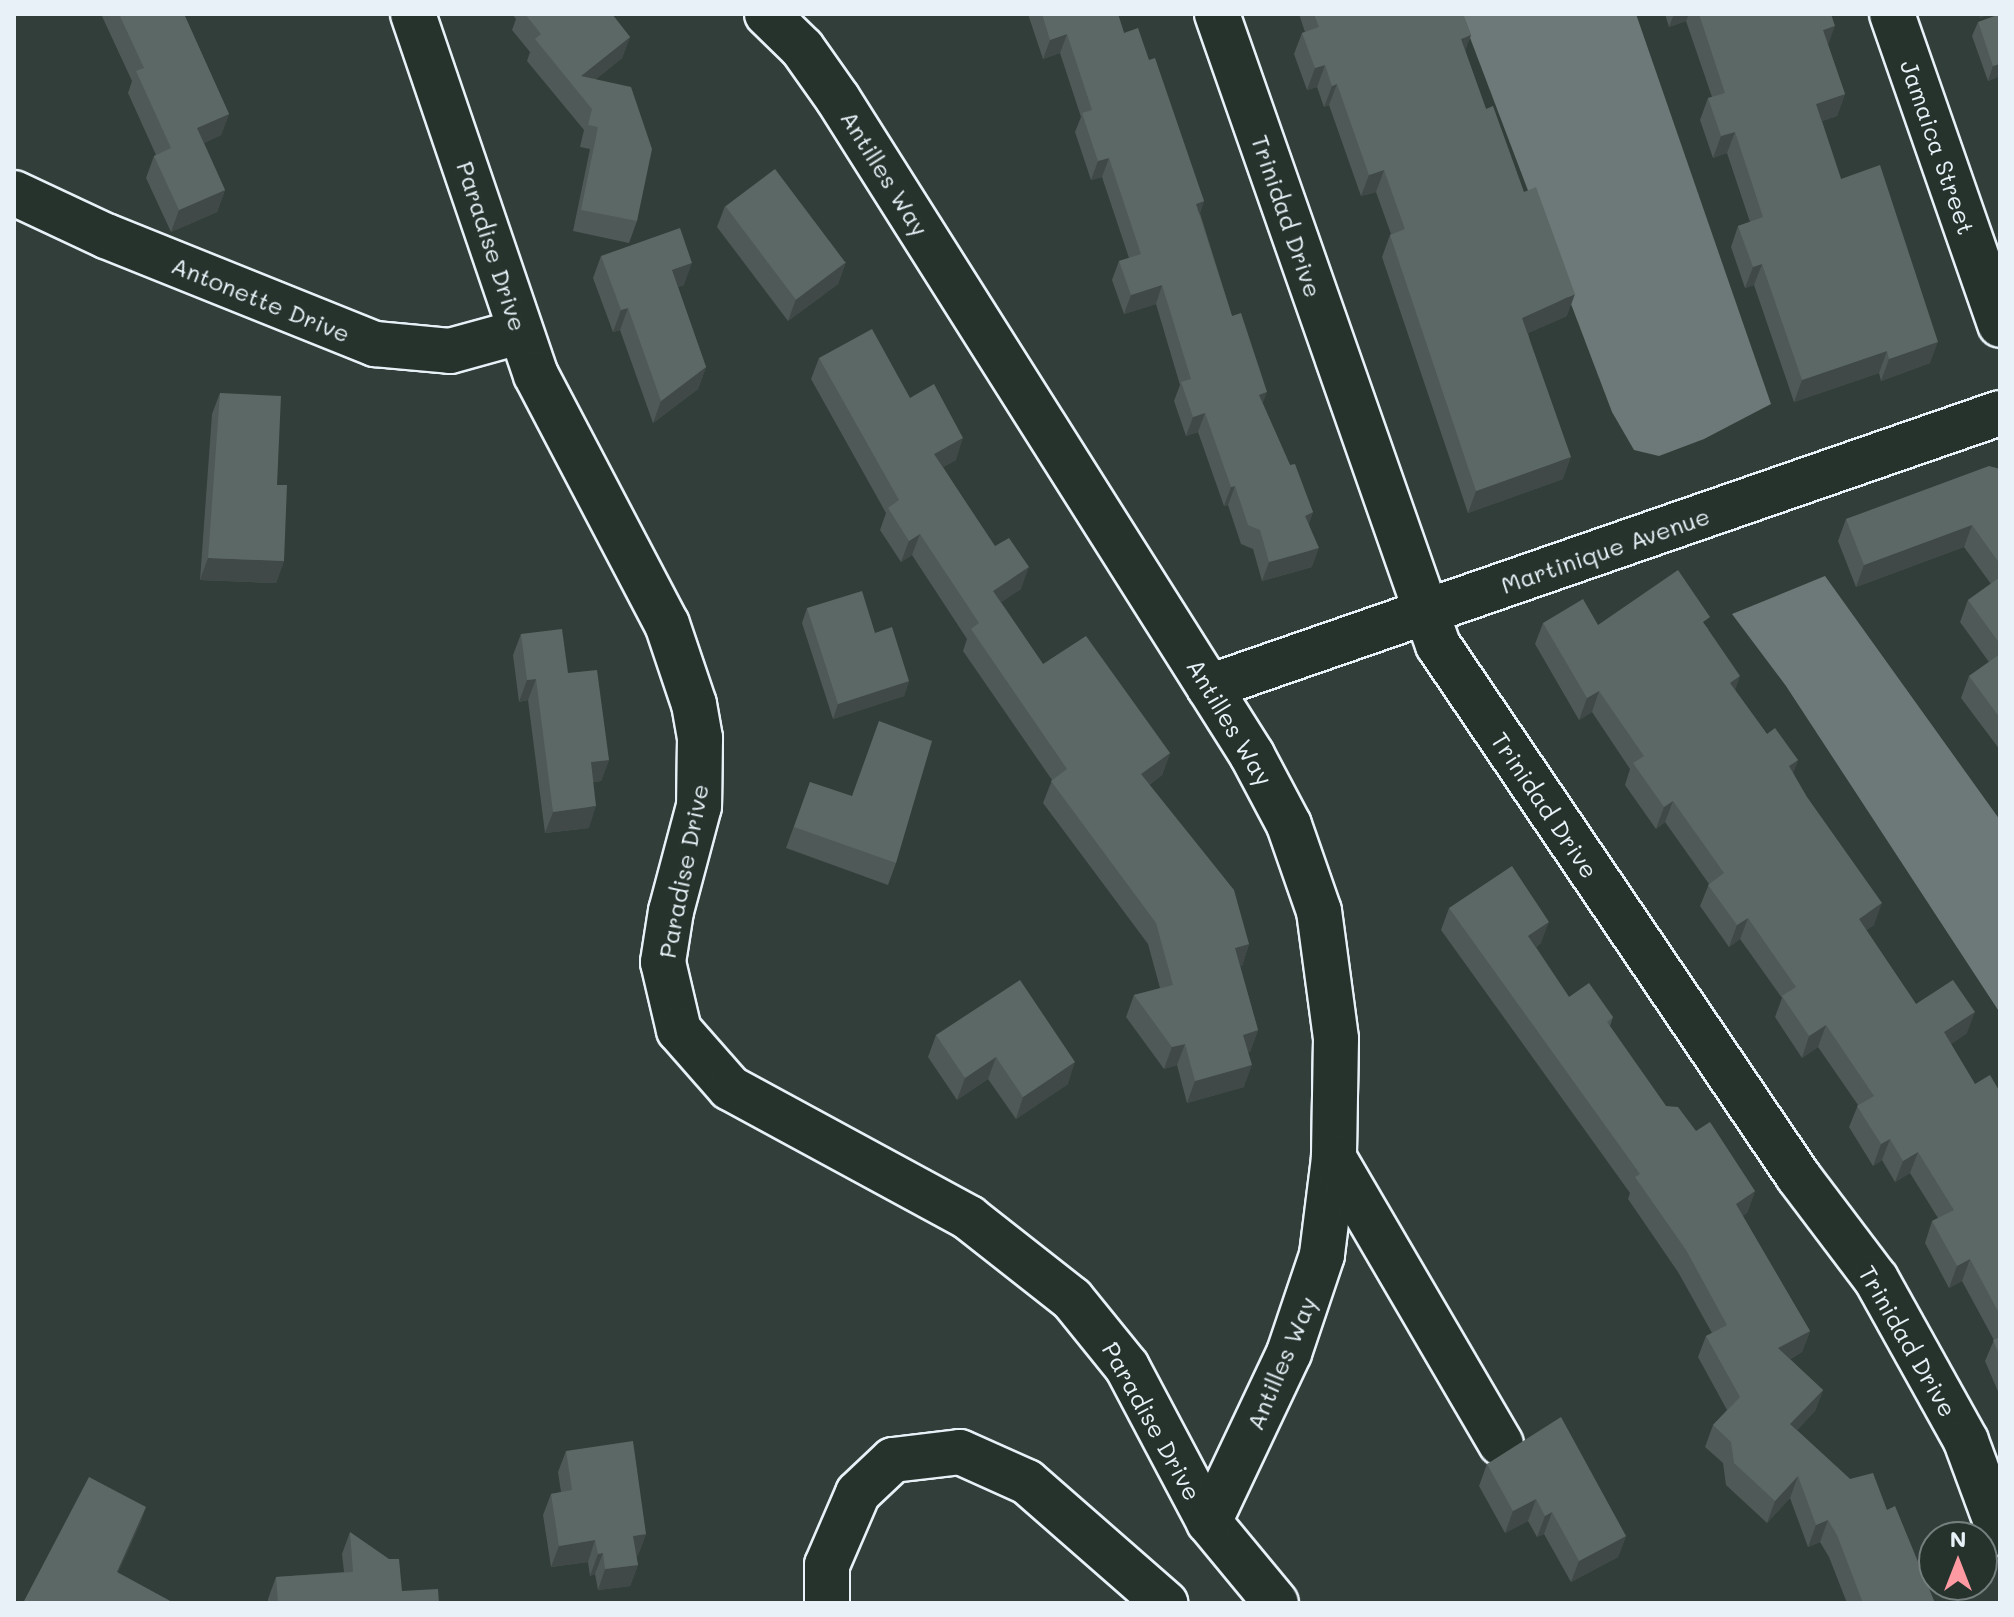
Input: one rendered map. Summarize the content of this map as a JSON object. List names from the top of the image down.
{
  "streets": {
    "street": [
      "Jamaica Street",
      "Antilles Way",
      "Trinidad Drive",
      "Paradise Drive",
      "Antonette Drive",
      "Martinique Avenue"
    ]
  },
  "crossings": [
    ["Antilles Way", "Paradise Drive"],
    ["Antilles Way", "Martinique Avenue"],
    ["Trinidad Drive", "Martinique Avenue"],
    ["Paradise Drive", "Antonette Drive"]
  ],
  "north": "top"
}
